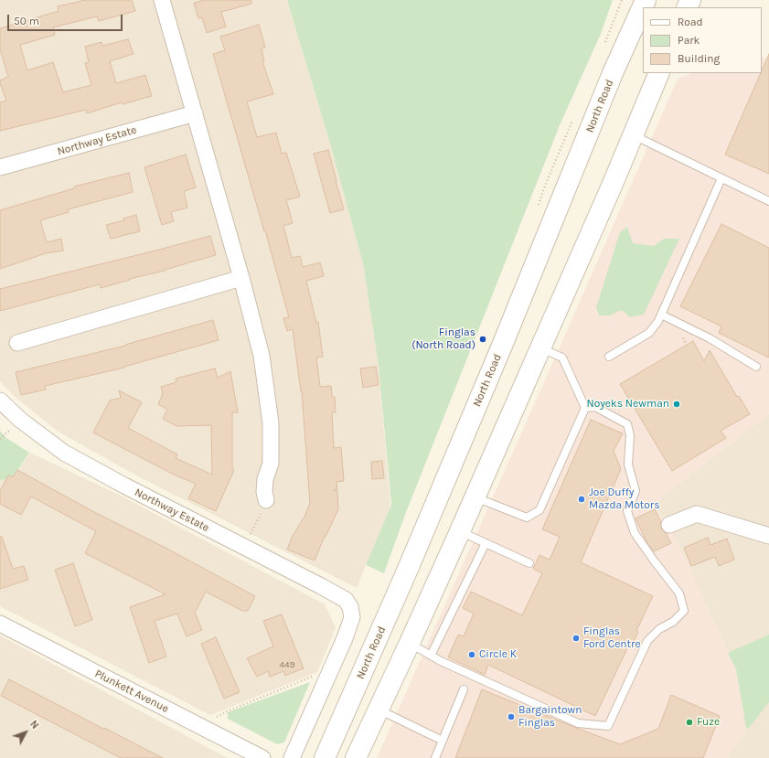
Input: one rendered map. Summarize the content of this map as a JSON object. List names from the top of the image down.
{
  "streets": {
    "main road": ["North Road"],
    "street": ["Northway Estate", "Plunkett Avenue"]
  },
  "places": [
    "Finglas (North Road)",
    "Noyeks Newman",
    "Joe Duffy Mazda Motors",
    "Finglas Ford Centre",
    "Circle K",
    "Bargaintown Finglas",
    "Fuze"
  ],
  "house_numbers": ["449"],
  "legend": ["Road", "Park", "Building"],
  "scale_bar": "50 m",
  "north": "top right"
}
